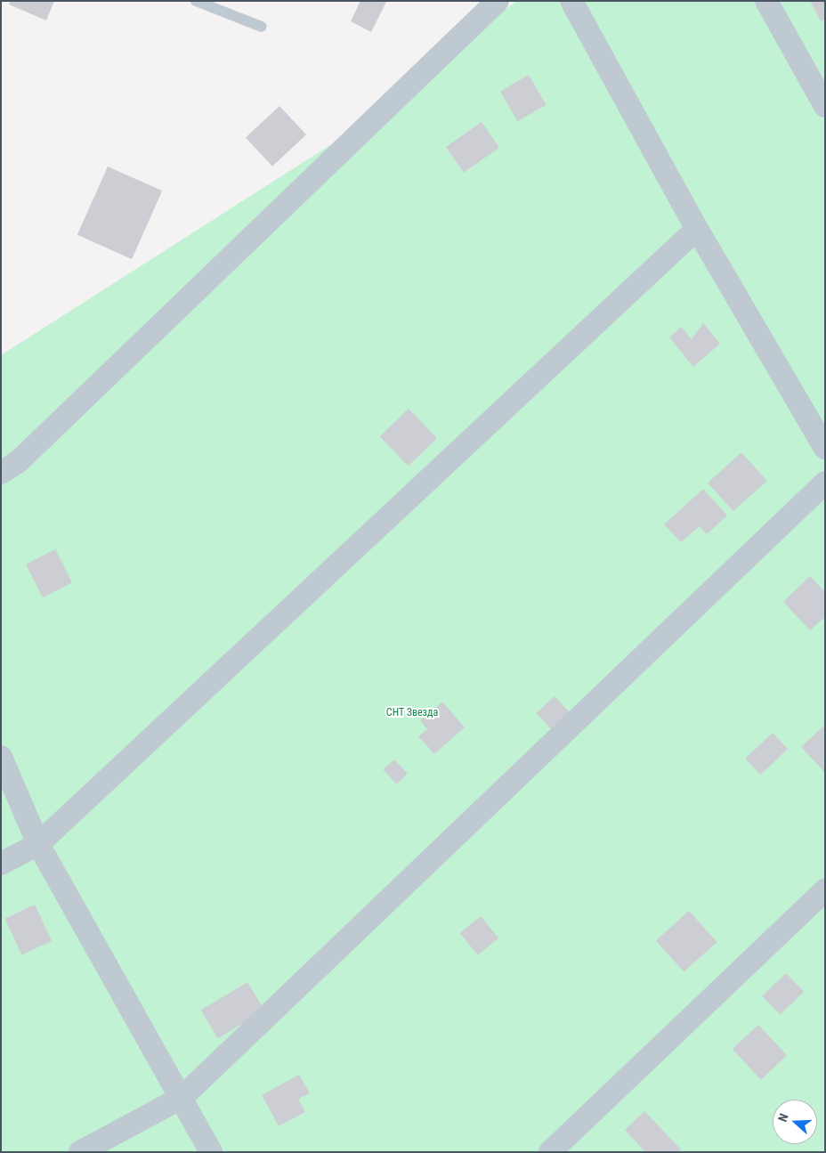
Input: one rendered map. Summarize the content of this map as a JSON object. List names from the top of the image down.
{
  "parks": ["СНТ Звезда"],
  "north": "left"
}
